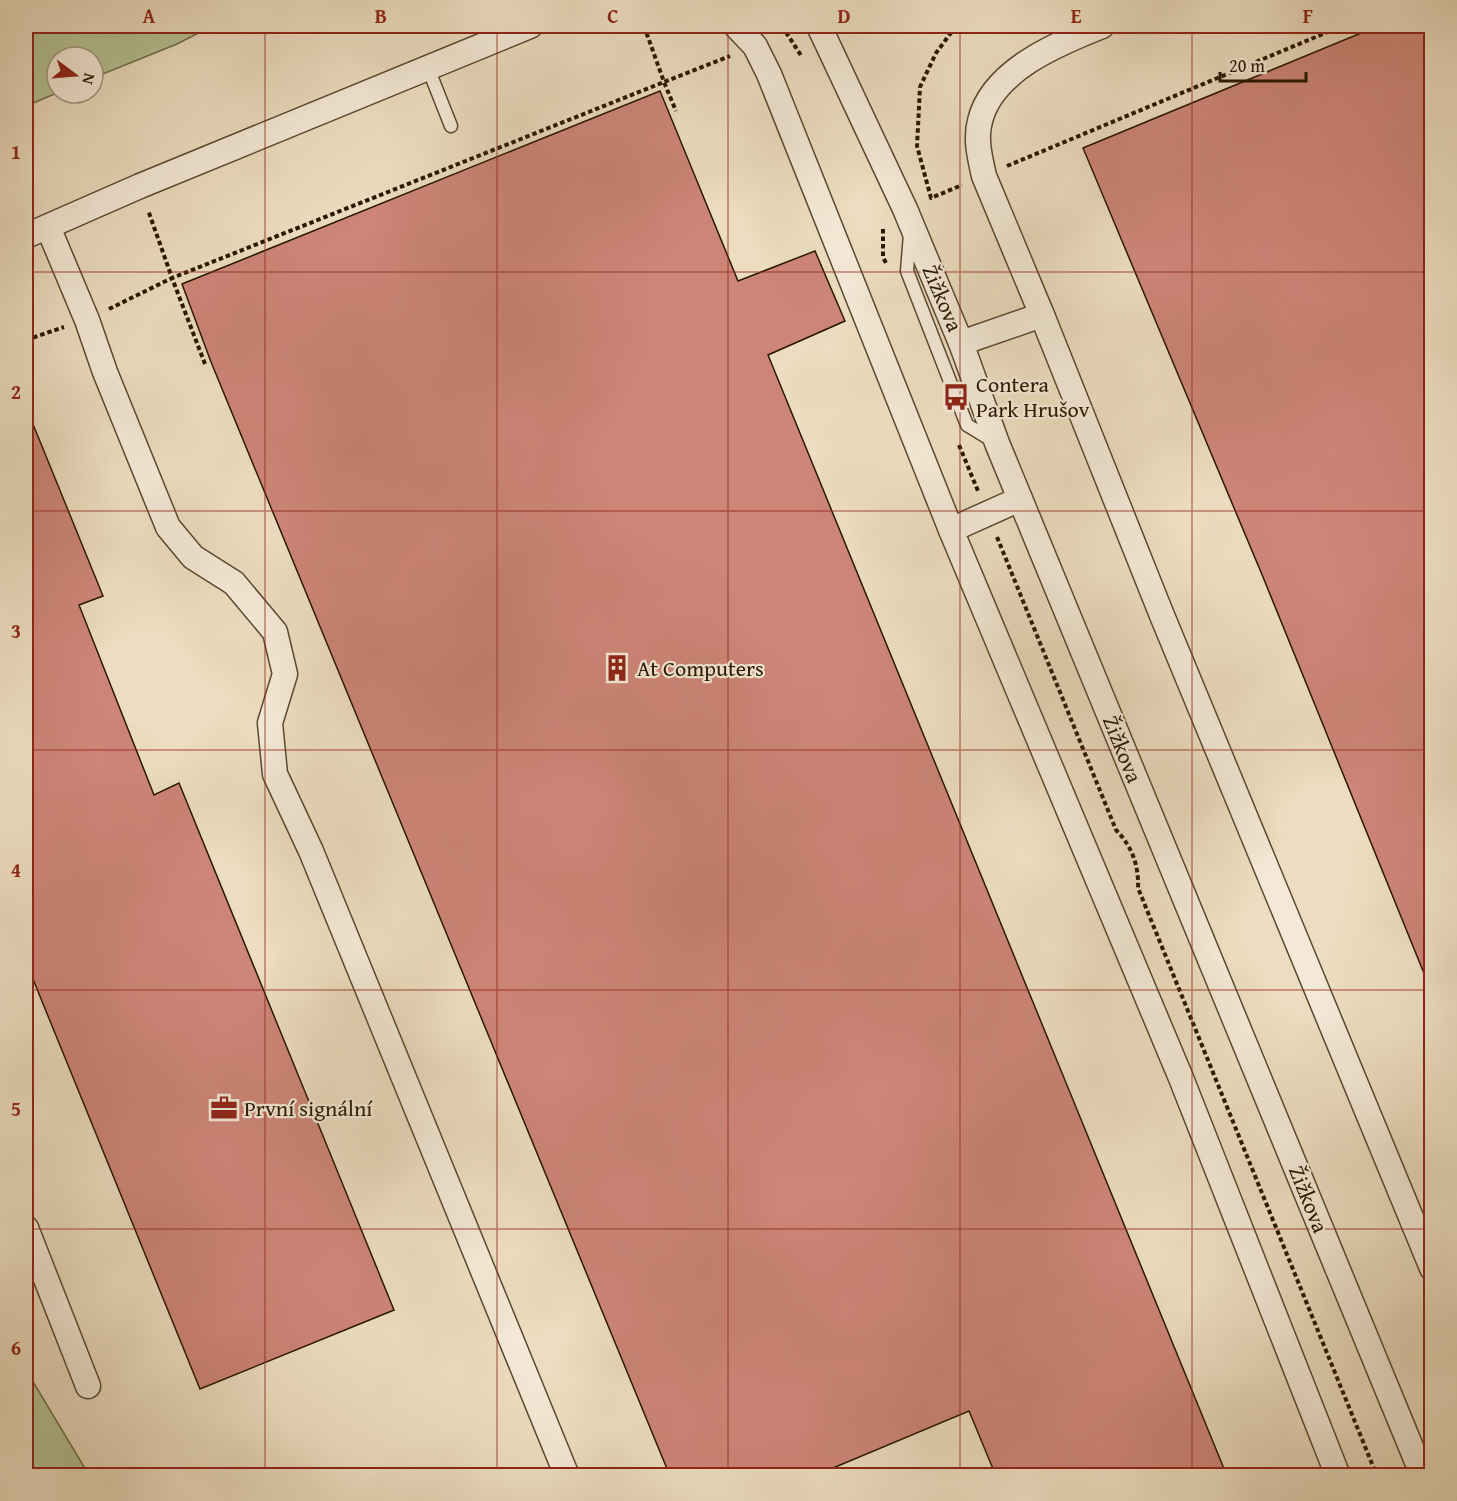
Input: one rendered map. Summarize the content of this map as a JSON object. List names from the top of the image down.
{
  "streets": {
    "street": ["Žižkova"]
  },
  "places": {
    "bus stop": ["Contera Park Hrušov"],
    "building": ["At Computers"],
    "office": ["První signální"]
  },
  "scale_bar": "20 m",
  "north": "right",
  "grid": {
    "columns": [
      "A",
      "B",
      "C",
      "D",
      "E",
      "F"
    ],
    "rows": [
      "1",
      "2",
      "3",
      "4",
      "5",
      "6"
    ]
  }
}
